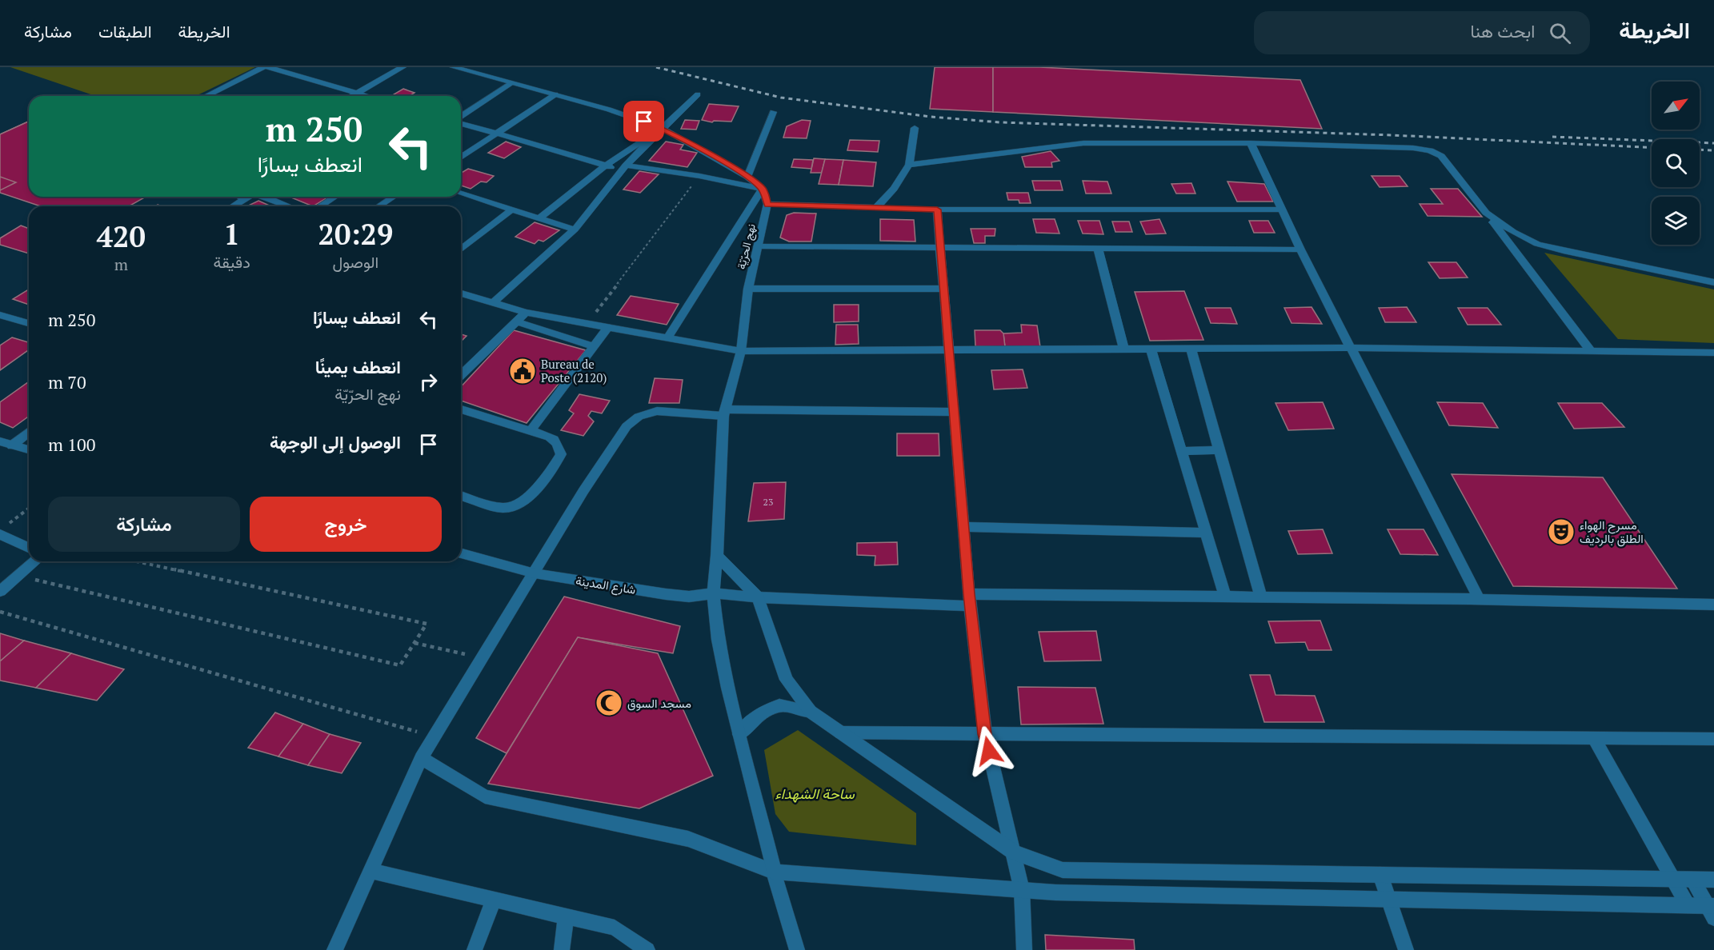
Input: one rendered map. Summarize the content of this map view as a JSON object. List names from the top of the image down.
{
  "streets": {
    "street": ["نهج الحرّيّة", "شارع المدينة"]
  },
  "crossings": [
    ["نهج الحرّيّة", "شارع المدينة"]
  ],
  "parks": ["ساحة الشهداء"],
  "places": {
    "public building": ["Bureau de Poste (2120)"],
    "theatre": ["مسرح الهواء الطلق بالرديف"],
    "mosque": ["مسجد السوق"]
  },
  "house_numbers": ["23"],
  "north": "top right",
  "page": {
    "header": "الخريطة",
    "search": "ابحث هنا",
    "nav": ["الخريطة", "الطبقات", "مشاركة"],
    "turn": ["250 m", "انعطف يسارًا"],
    "eta": [
      "20:29",
      "الوصول",
      "1",
      "دقيقة",
      "420",
      "m"
    ],
    "list": [
      {
        "name": "انعطف يسارًا",
        "value": "250 m"
      },
      {
        "name": "انعطف يمينًا",
        "note": "نهج الحرّيّة",
        "value": "70 m"
      },
      {
        "name": "الوصول إلى الوجهة",
        "value": "100 m"
      }
    ],
    "buttons": ["خروج", "مشاركة"]
  }
}
